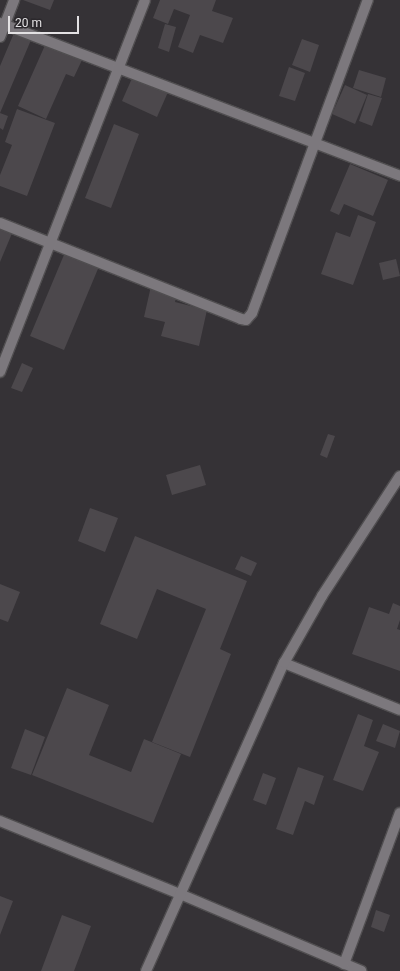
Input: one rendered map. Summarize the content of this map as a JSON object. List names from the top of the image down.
{
  "scale_bar": "20 m"
}
